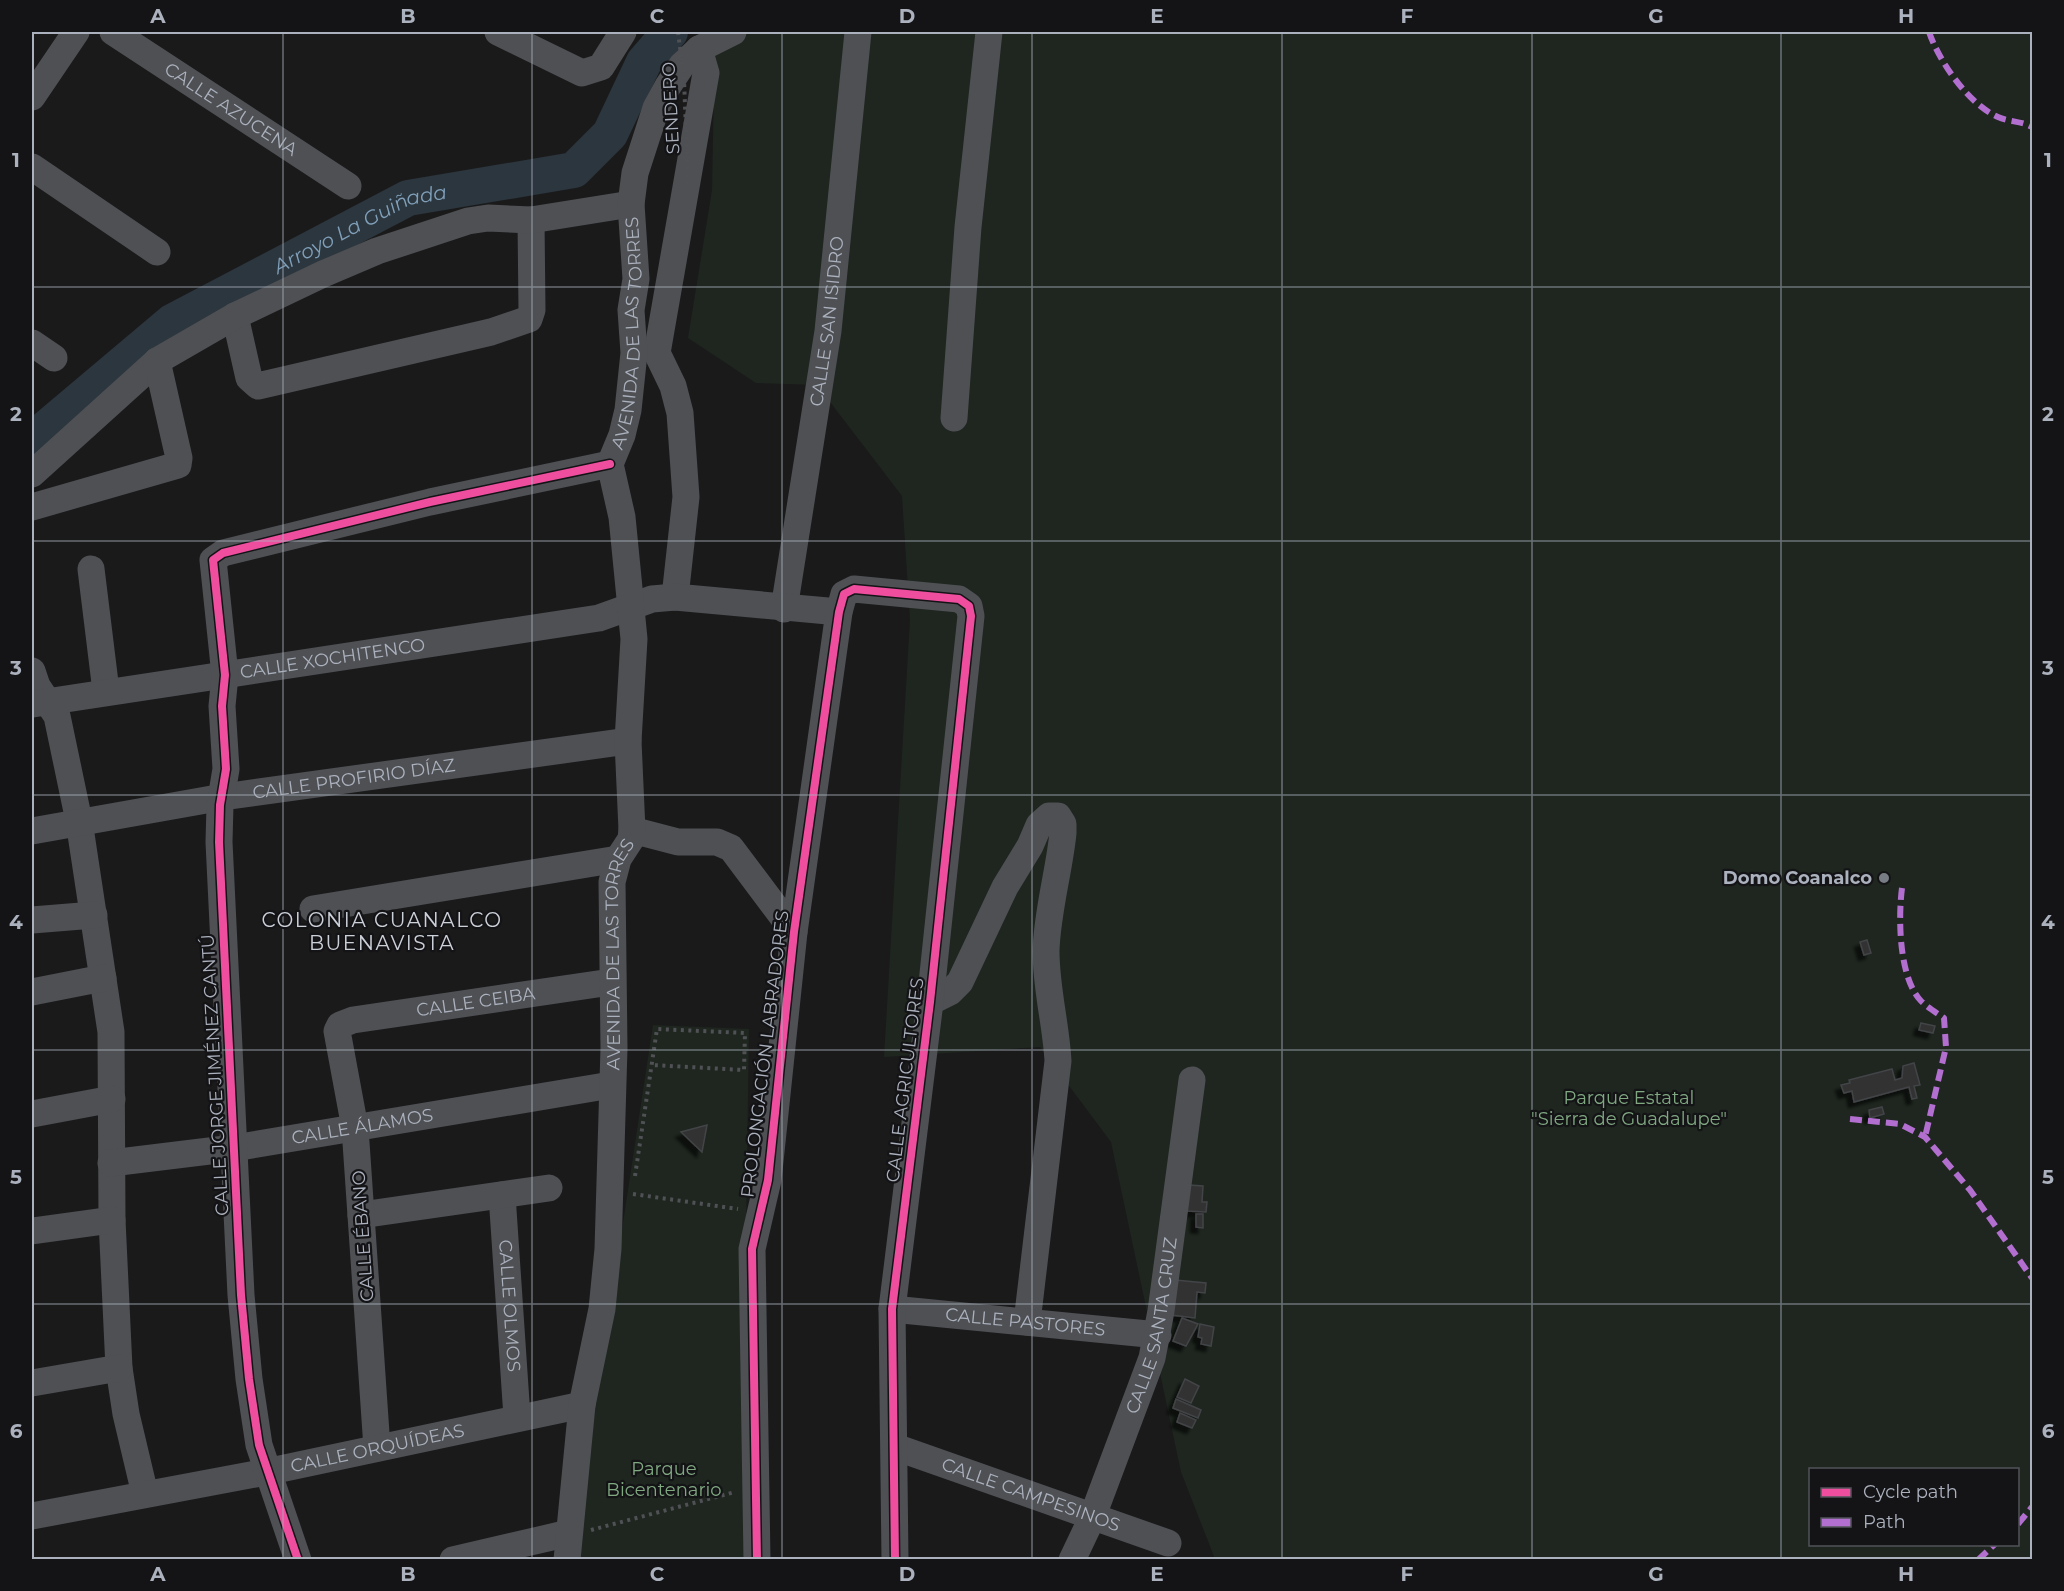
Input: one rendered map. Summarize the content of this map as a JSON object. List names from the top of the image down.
{
  "streets": {
    "street": [
      "CALLE AZUCENA",
      "CALLE SAN ISIDRO",
      "AVENIDA DE LAS TORRES",
      "CALLE XOCHITENCO",
      "CALLE PROFIRIO DÍAZ",
      "CALLE CEIBA",
      "PROLONGACIÓN LABRADORES",
      "CALLE JORGE JIMÉNEZ CANTÚ",
      "CALLE AGRICULTORES",
      "CALLE ÁLAMOS",
      "CALLE ÉBANO",
      "CALLE OLMOS",
      "CALLE PASTORES",
      "CALLE SANTA CRUZ",
      "CALLE ORQUÍDEAS",
      "CALLE CAMPESINOS"
    ],
    "path": ["SENDERO"]
  },
  "crossings": [
    ["CALLE SAN ISIDRO", "CALLE XOCHITENCO"],
    ["AVENIDA DE LAS TORRES", "CALLE XOCHITENCO"],
    ["AVENIDA DE LAS TORRES", "CALLE PROFIRIO DÍAZ"],
    ["AVENIDA DE LAS TORRES", "CALLE CEIBA"],
    ["AVENIDA DE LAS TORRES", "CALLE JORGE JIMÉNEZ CANTÚ"],
    ["AVENIDA DE LAS TORRES", "CALLE ÁLAMOS"],
    ["AVENIDA DE LAS TORRES", "CALLE ORQUÍDEAS"],
    ["CALLE XOCHITENCO", "PROLONGACIÓN LABRADORES"],
    ["CALLE XOCHITENCO", "CALLE JORGE JIMÉNEZ CANTÚ"],
    ["CALLE XOCHITENCO", "CALLE AGRICULTORES"],
    ["CALLE PROFIRIO DÍAZ", "CALLE JORGE JIMÉNEZ CANTÚ"],
    ["CALLE CEIBA", "CALLE ÉBANO"],
    ["CALLE JORGE JIMÉNEZ CANTÚ", "CALLE ÁLAMOS"],
    ["CALLE JORGE JIMÉNEZ CANTÚ", "CALLE ORQUÍDEAS"],
    ["CALLE AGRICULTORES", "CALLE PASTORES"],
    ["CALLE AGRICULTORES", "CALLE CAMPESINOS"],
    ["CALLE ÁLAMOS", "CALLE ÉBANO"],
    ["CALLE ÉBANO", "CALLE ORQUÍDEAS"],
    ["CALLE OLMOS", "CALLE ORQUÍDEAS"],
    ["CALLE PASTORES", "CALLE SANTA CRUZ"],
    ["CALLE SANTA CRUZ", "CALLE CAMPESINOS"]
  ],
  "districts": ["COLONIA CUANALCO BUENAVISTA"],
  "water": ["Arroyo La Guiñada"],
  "parks": ["Parque Estatal \"Sierra de Guadalupe\"", "Parque Bicentenario"],
  "places": ["Domo Coanalco"],
  "legend": ["Cycle path", "Path"],
  "grid": {
    "columns": [
      "A",
      "B",
      "C",
      "D",
      "E",
      "F",
      "G",
      "H"
    ],
    "rows": [
      "1",
      "2",
      "3",
      "4",
      "5",
      "6"
    ]
  }
}
